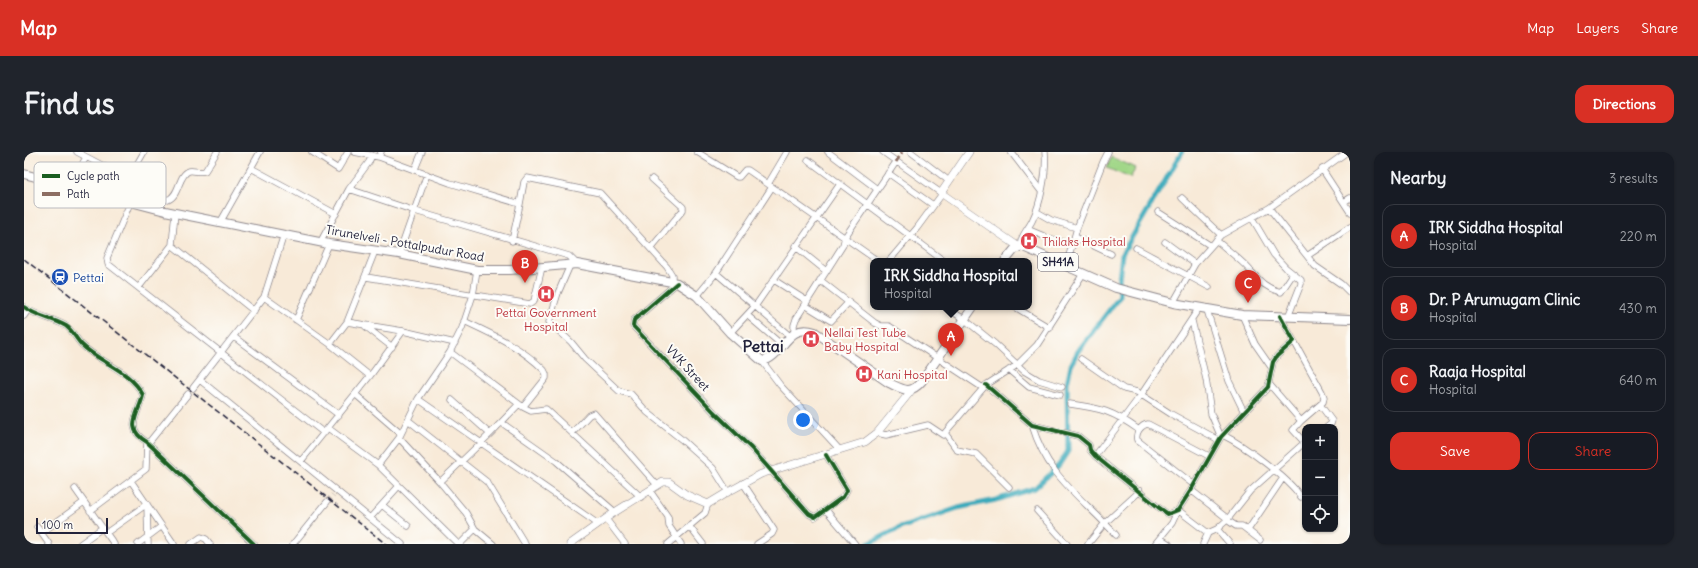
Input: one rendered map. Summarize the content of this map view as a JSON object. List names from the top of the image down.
{
  "streets": {
    "main road": ["Tirunelveli - Pottalpudur Road", "SH41A"],
    "street": ["VVK Street"]
  },
  "crossings": [
    ["Tirunelveli - Pottalpudur Road", "VVK Street"]
  ],
  "districts": ["Pettai"],
  "places": {
    "hospital": [
      "Thilaks Hospital",
      "Pettai Government Hospital",
      "Nellai Test Tube Baby Hospital",
      "Kani Hospital"
    ],
    "station": ["Pettai"]
  },
  "legend": ["Cycle path", "Path"],
  "scale_bar": "100 m",
  "page": {
    "header": "Map",
    "nav": ["Map", "Layers", "Share"],
    "buttons": [
      "Directions",
      ["Save", "Share"]
    ],
    "title": "Find us",
    "heading": ["Nearby", "3 results"],
    "list": [
      {
        "mark": "A",
        "name": "IRK Siddha Hospital",
        "note": "Hospital",
        "value": "220 m"
      },
      {
        "mark": "B",
        "name": "Dr. P Arumugam Clinic",
        "note": "Hospital",
        "value": "430 m"
      },
      {
        "mark": "C",
        "name": "Raaja Hospital",
        "note": "Hospital",
        "value": "640 m"
      }
    ],
    "pins": ["B", "C", "A"],
    "popup": ["IRK Siddha Hospital", "Hospital"],
    "map_buttons": ["+", "−"],
    "scale": "100 m"
  }
}
